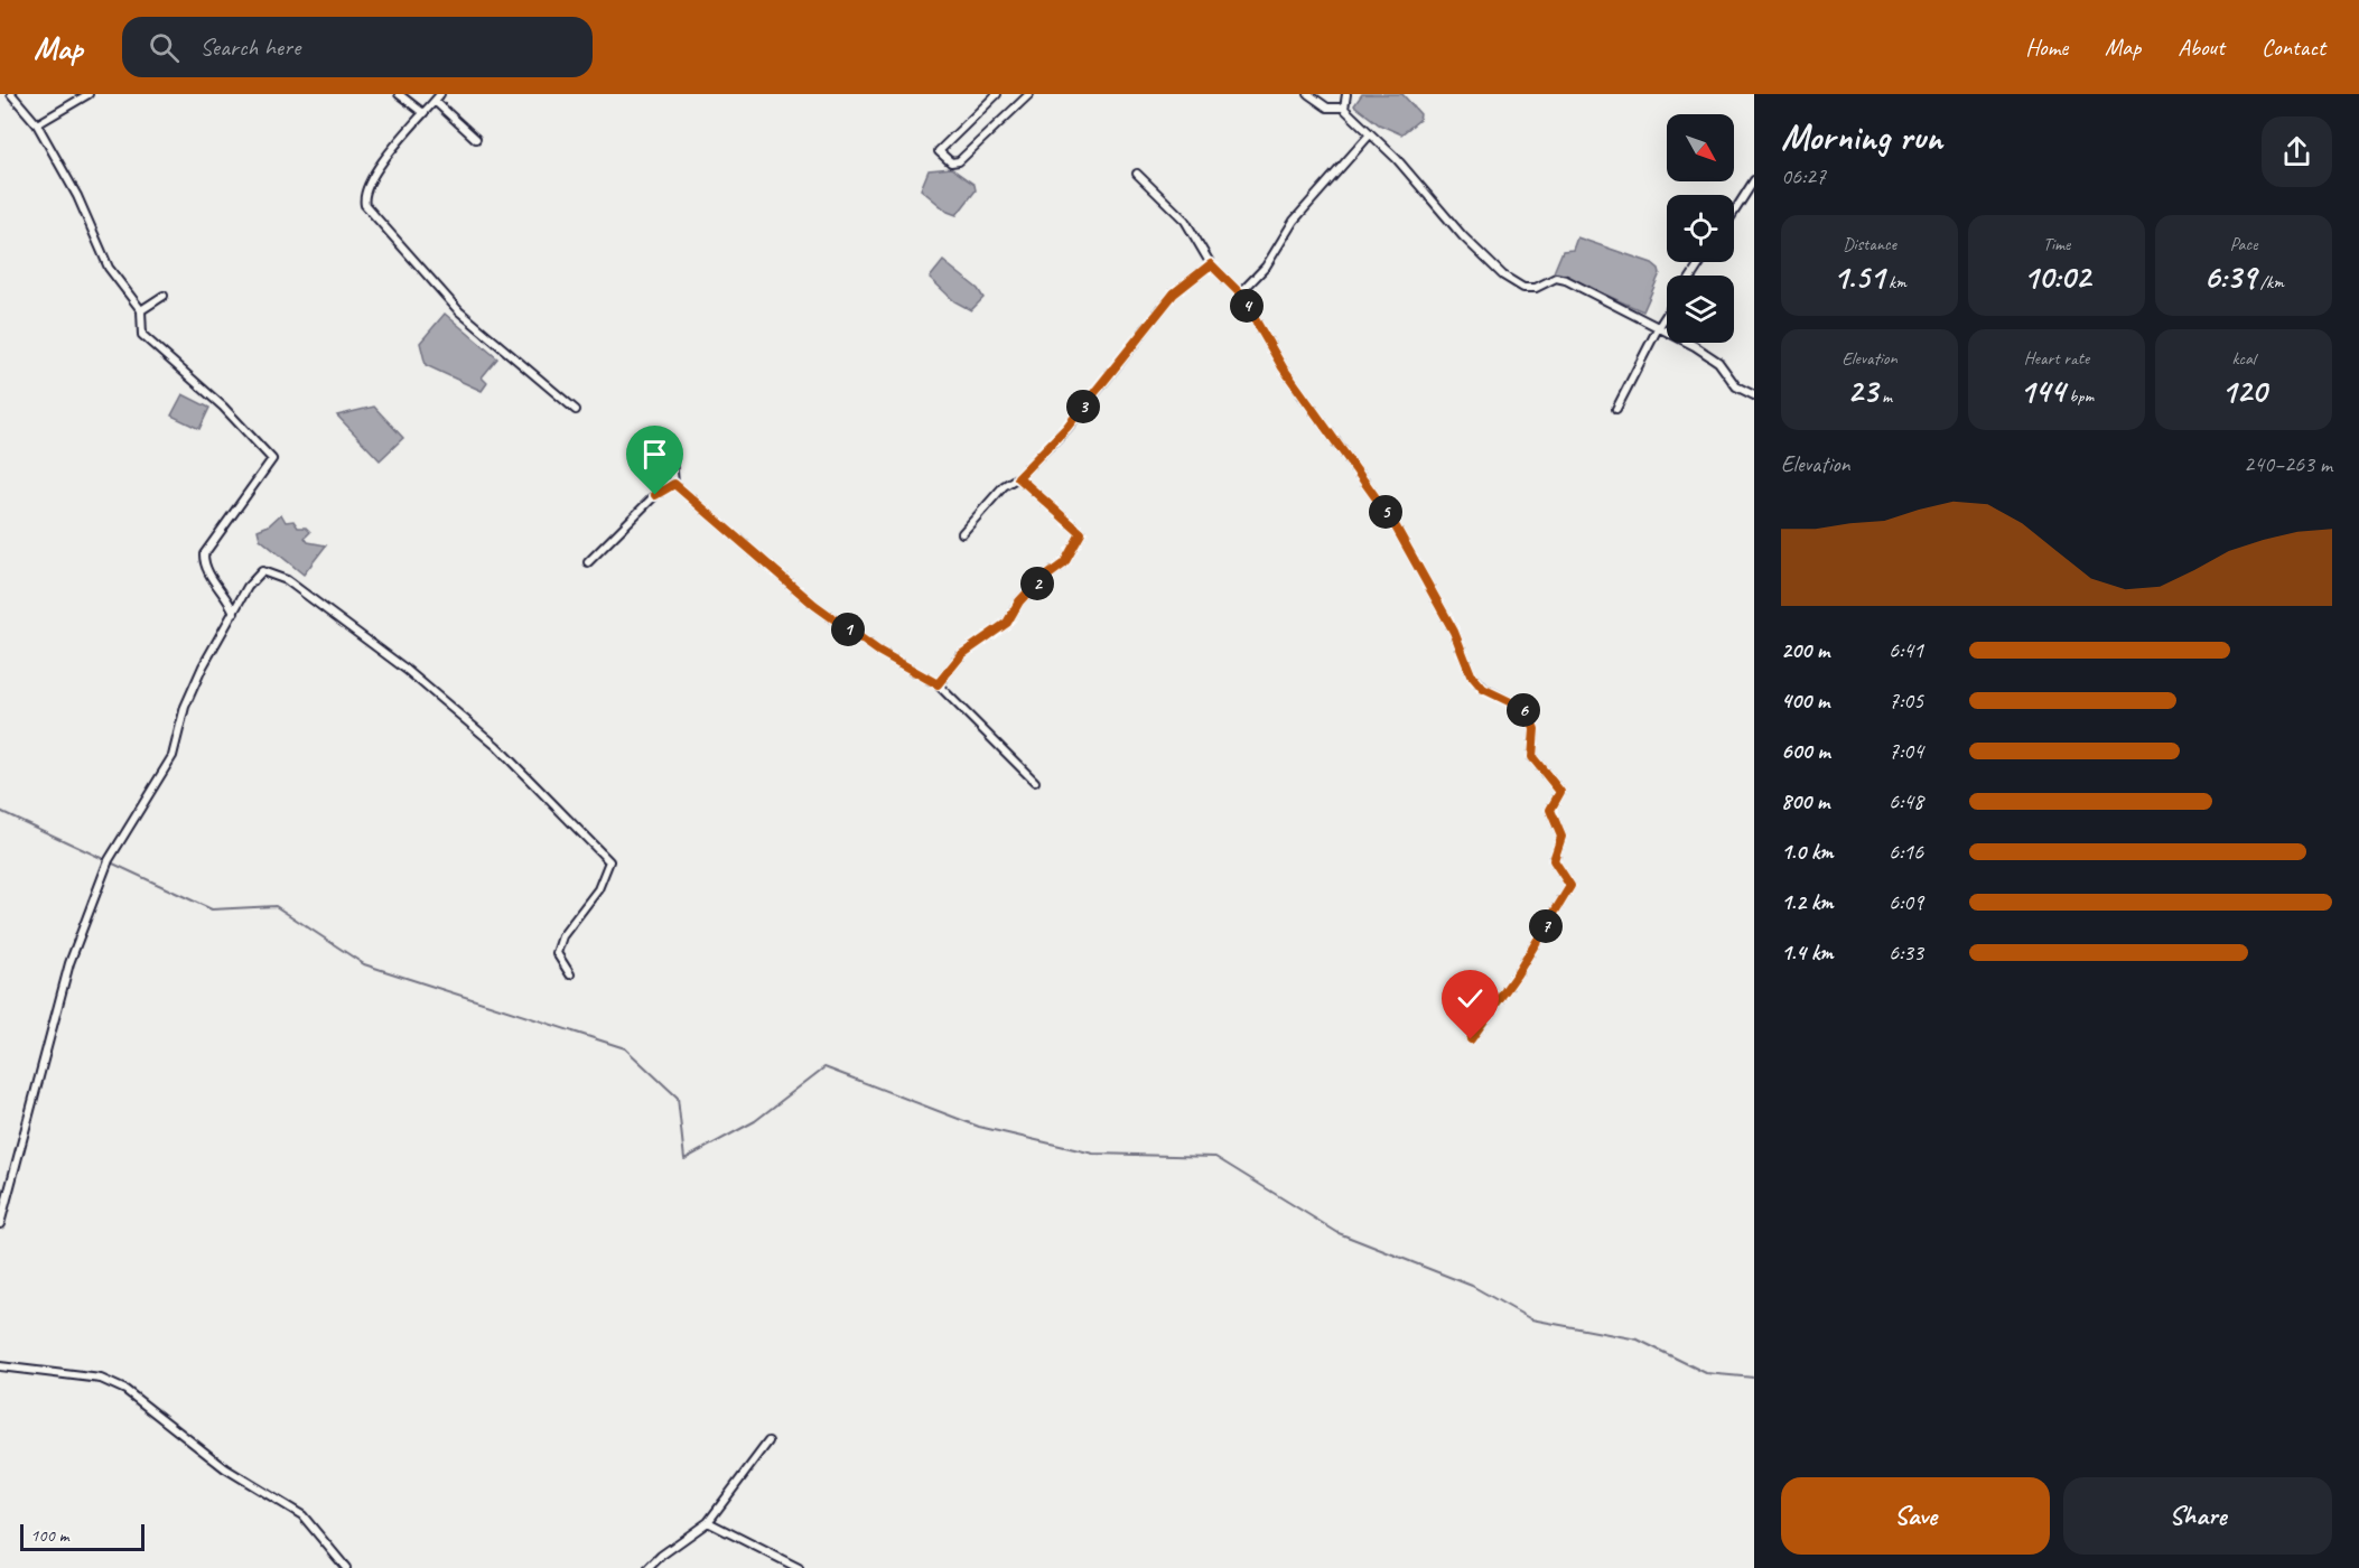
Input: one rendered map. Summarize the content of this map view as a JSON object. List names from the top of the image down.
{
  "scale_bar": "100 m",
  "north": "bottom right",
  "page": {
    "header": "Map",
    "search": "Search here",
    "nav": [
      "Home",
      "Map",
      "About",
      "Contact"
    ],
    "heading": ["Morning run", "06:27"],
    "stats": [
      ["Distance", "1.51 km"],
      ["Time", "10:02"],
      ["Pace", "6:39 /km"],
      ["Elevation", "23 m"],
      ["Heart rate", "144 bpm"],
      ["kcal", "120"]
    ],
    "pins": [
      "4",
      "3",
      "5",
      "2",
      "1",
      "6",
      "7"
    ],
    "chart": ["Elevation", "240–263 m"],
    "list": [
      {
        "name": "200 m",
        "note": "6:41"
      },
      {
        "name": "400 m",
        "note": "7:05"
      },
      {
        "name": "600 m",
        "note": "7:04"
      },
      {
        "name": "800 m",
        "note": "6:48"
      },
      {
        "name": "1.0 km",
        "note": "6:16"
      },
      {
        "name": "1.2 km",
        "note": "6:09"
      },
      {
        "name": "1.4 km",
        "note": "6:33"
      }
    ],
    "buttons": ["Save", "Share"],
    "scale": "100 m"
  }
}
